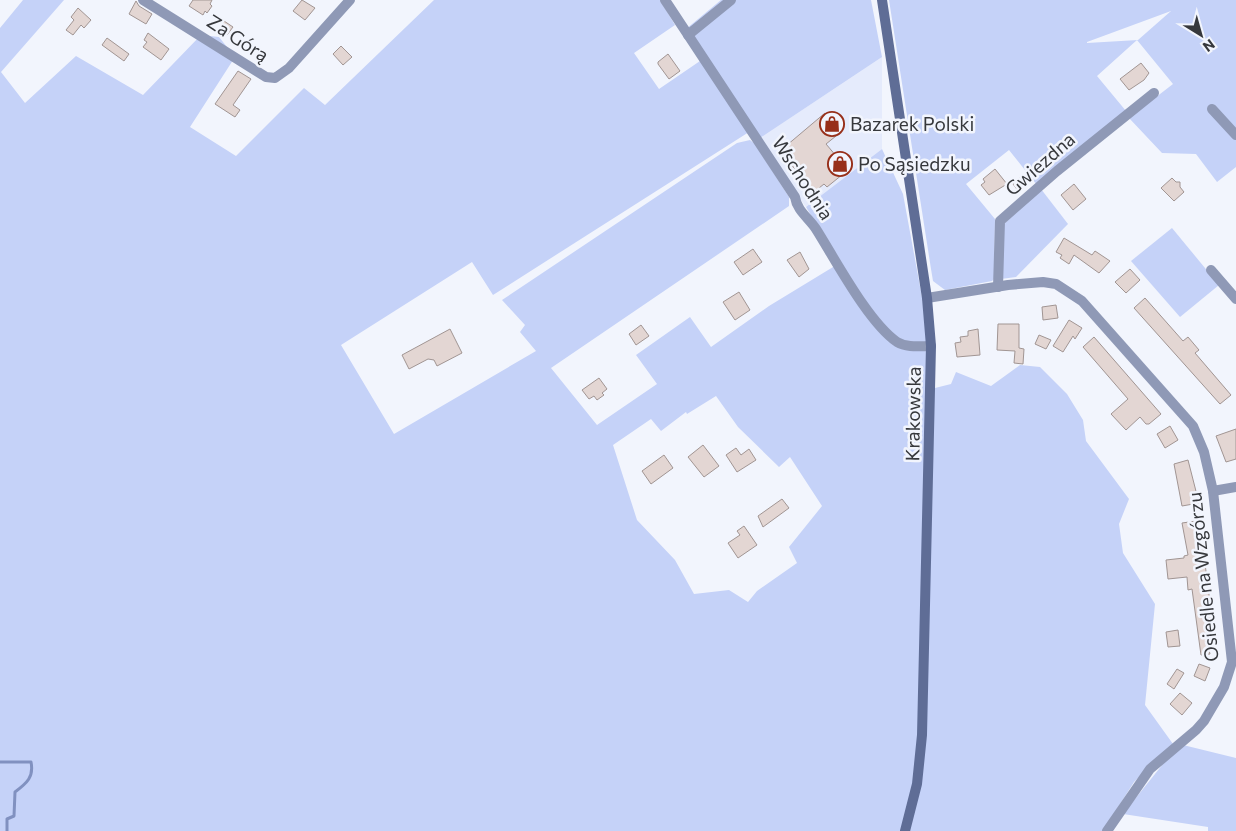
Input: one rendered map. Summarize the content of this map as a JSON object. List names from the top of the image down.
{
  "streets": {
    "main road": ["Krakowska"],
    "street": [
      "Za Górą",
      "Gwiezdna",
      "Wschodnia",
      "Osiedle na Wzgórzu"
    ]
  },
  "crossings": [
    ["Gwiezdna", "Osiedle na Wzgórzu"],
    ["Wschodnia", "Krakowska"],
    ["Krakowska", "Osiedle na Wzgórzu"]
  ],
  "places": {
    "shop": ["Bazarek Polski", "Po Sąsiedzku"]
  },
  "north": "bottom right"
}
